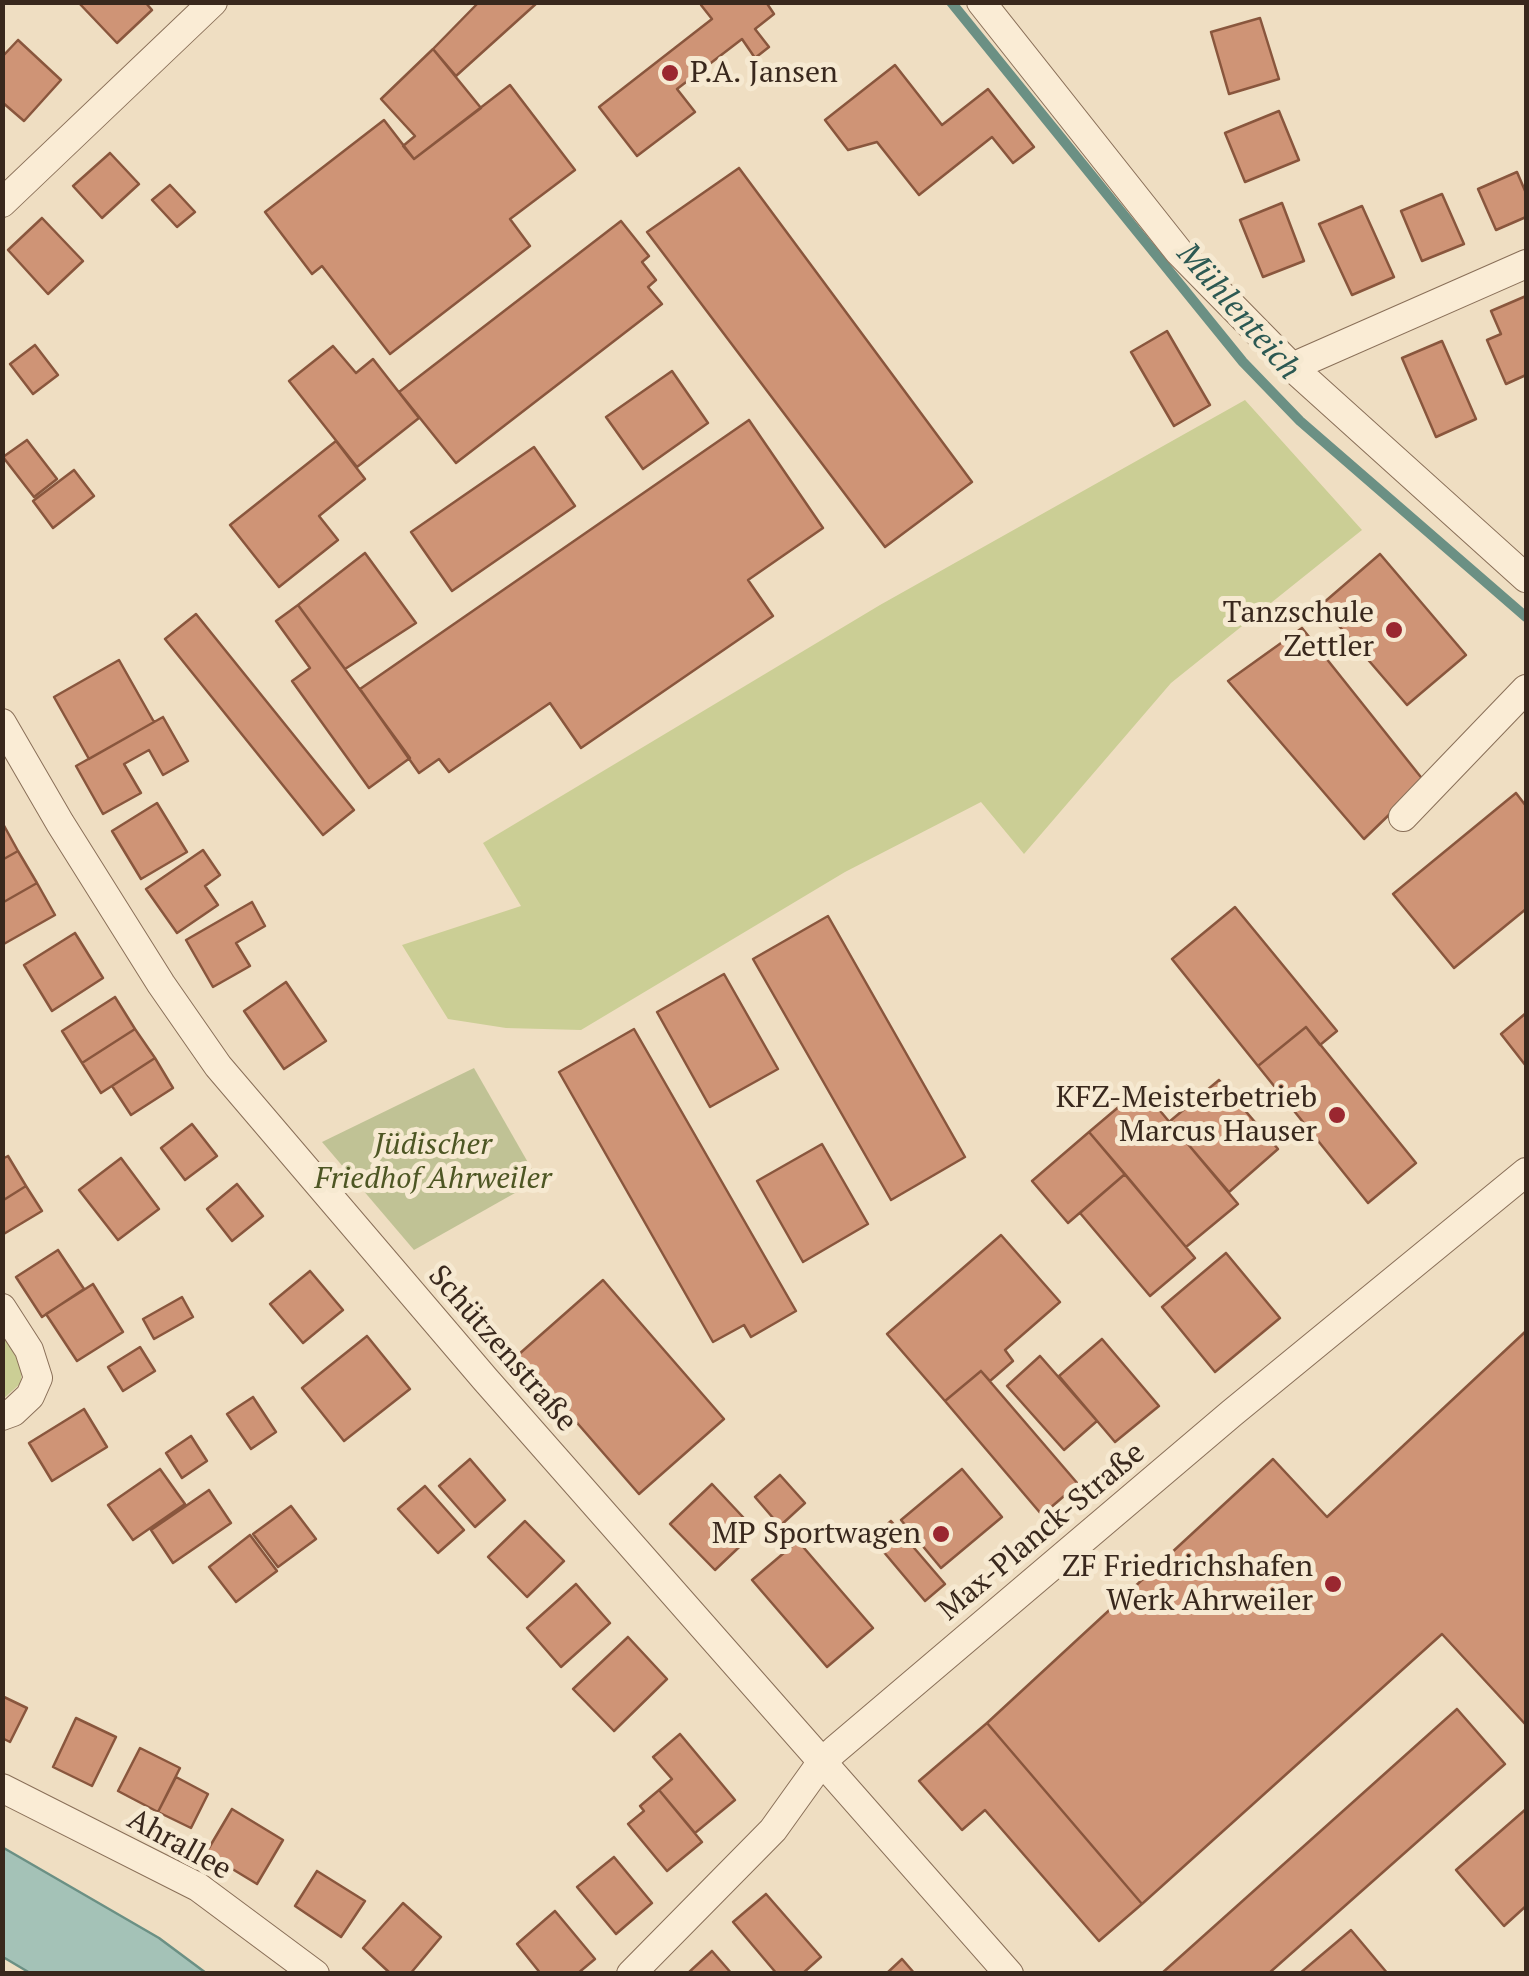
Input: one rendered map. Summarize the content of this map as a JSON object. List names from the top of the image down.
{
  "streets": {
    "street": ["Schützenstraße", "Max-Planck-Straße", "Ahrallee"]
  },
  "crossings": [
    ["Schützenstraße", "Max-Planck-Straße"]
  ],
  "water": ["Mühlenteich"],
  "parks": ["Jüdischer Friedhof Ahrweiler"],
  "places": [
    "P.A. Jansen",
    "Tanzschule Zettler",
    "KFZ-Meisterbetrieb Marcus Hauser",
    "MP Sportwagen",
    "ZF Friedrichshafen Werk Ahrweiler"
  ]
}
